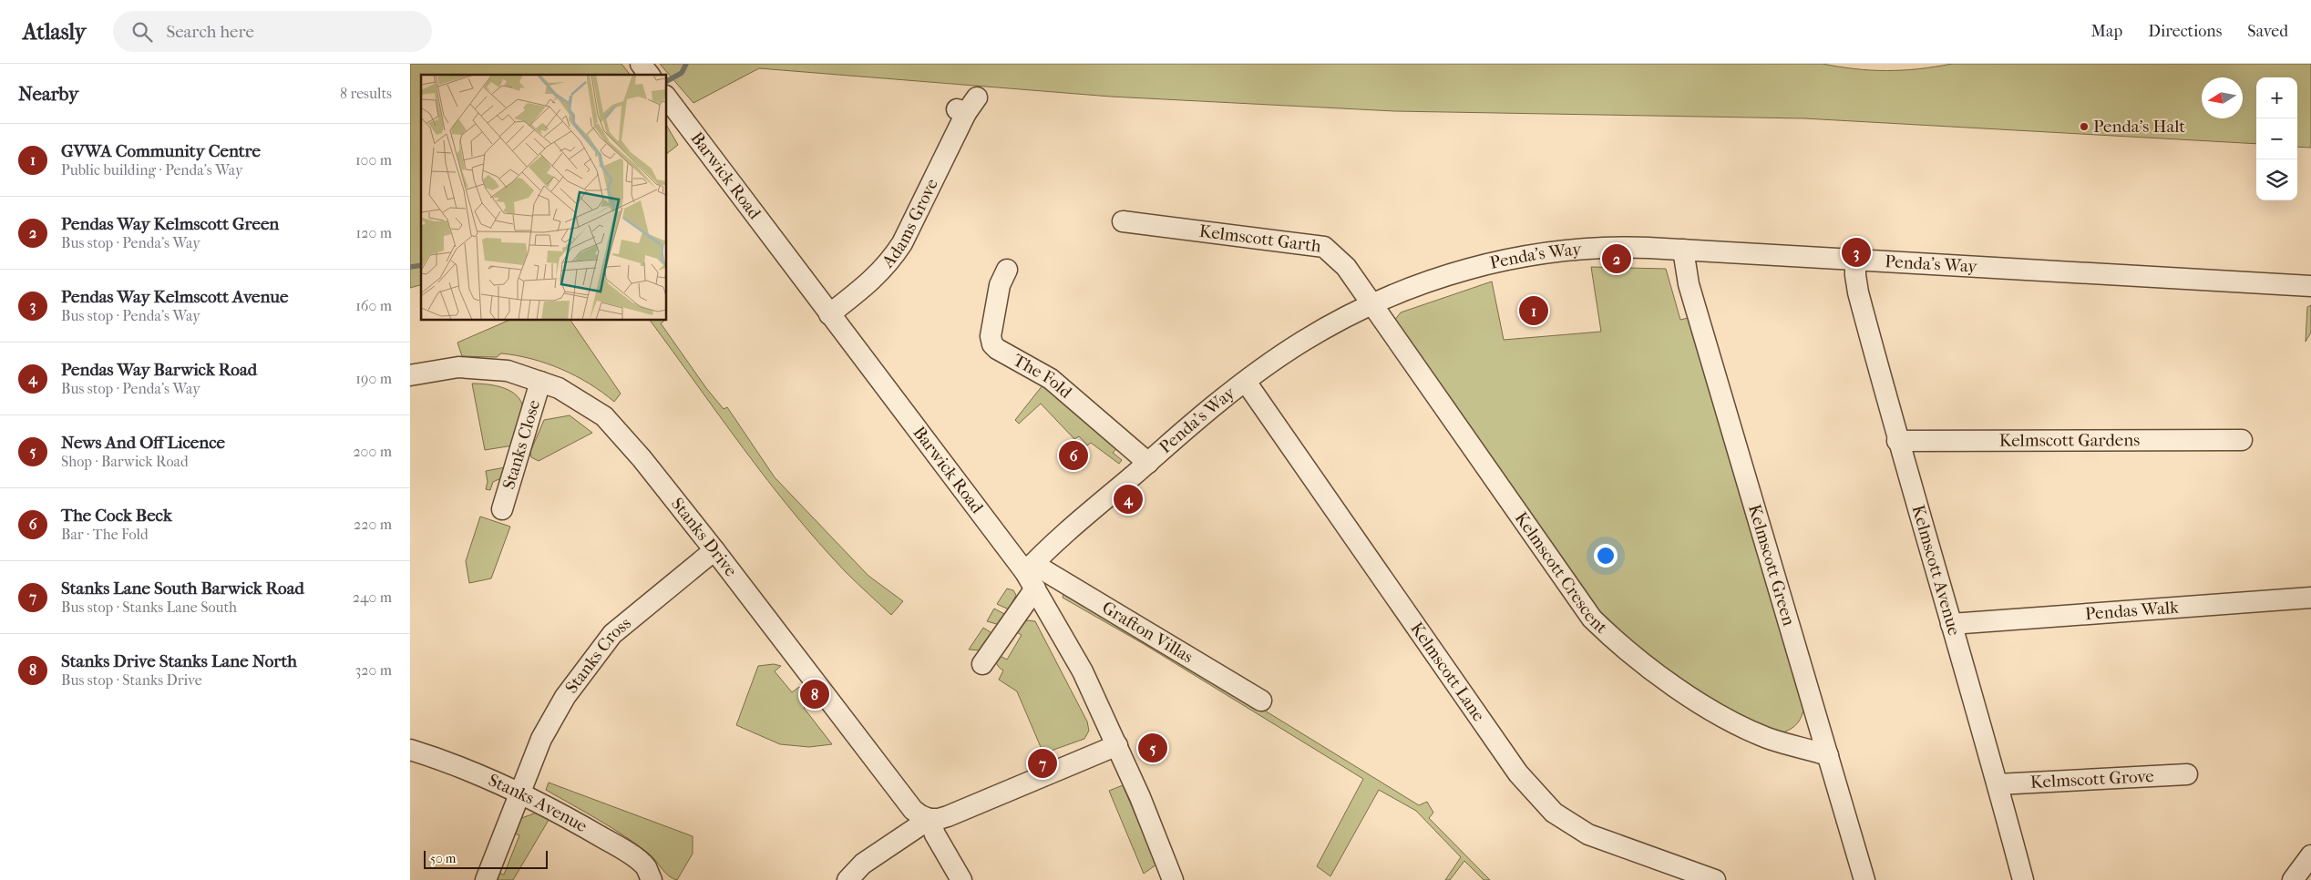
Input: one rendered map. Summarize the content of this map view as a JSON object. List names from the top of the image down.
{
  "streets": {
    "street": [
      "Barwick Road",
      "Adams Grove",
      "Kelmscott Garth",
      "Penda's Way",
      "The Fold",
      "Kelmscott Gardens",
      "Stanks Close",
      "Stanks Drive",
      "Kelmscott Green",
      "Kelmscott Avenue",
      "Kelmscott Crescent",
      "Pendas Walk",
      "Grafton Villas",
      "Stanks Cross",
      "Kelmscott Lane",
      "Kelmscott Grove",
      "Stanks Avenue"
    ]
  },
  "crossings": [
    ["Barwick Road", "Adams Grove"],
    ["Barwick Road", "Penda's Way"],
    ["Barwick Road", "Grafton Villas"],
    ["Kelmscott Garth", "Penda's Way"],
    ["Kelmscott Garth", "Kelmscott Crescent"],
    ["Penda's Way", "The Fold"],
    ["Penda's Way", "Kelmscott Green"],
    ["Penda's Way", "Kelmscott Avenue"],
    ["Penda's Way", "Kelmscott Crescent"],
    ["Penda's Way", "Grafton Villas"],
    ["Penda's Way", "Kelmscott Lane"],
    ["Kelmscott Gardens", "Kelmscott Avenue"],
    ["Stanks Close", "Stanks Drive"],
    ["Stanks Drive", "Stanks Cross"],
    ["Kelmscott Green", "Kelmscott Crescent"],
    ["Kelmscott Avenue", "Pendas Walk"],
    ["Kelmscott Avenue", "Kelmscott Grove"],
    ["Stanks Cross", "Stanks Avenue"]
  ],
  "places": ["Penda's Halt"],
  "scale_bar": "50 m",
  "north": "left",
  "page": {
    "header": "Atlasly",
    "search": "Search here",
    "nav": ["Map", "Directions", "Saved"],
    "heading": ["Nearby", "8 results"],
    "map_buttons": ["+", "−"],
    "list": [
      {
        "mark": "1",
        "name": "GVWA Community Centre",
        "note": "Public building · Penda's Way",
        "value": "100 m"
      },
      {
        "mark": "2",
        "name": "Pendas Way Kelmscott Green",
        "note": "Bus stop · Penda's Way",
        "value": "120 m"
      },
      {
        "mark": "3",
        "name": "Pendas Way Kelmscott Avenue",
        "note": "Bus stop · Penda's Way",
        "value": "160 m"
      },
      {
        "mark": "4",
        "name": "Pendas Way Barwick Road",
        "note": "Bus stop · Penda's Way",
        "value": "190 m"
      },
      {
        "mark": "5",
        "name": "News And Off Licence",
        "note": "Shop · Barwick Road",
        "value": "200 m"
      },
      {
        "mark": "6",
        "name": "The Cock Beck",
        "note": "Bar · The Fold",
        "value": "220 m"
      },
      {
        "mark": "7",
        "name": "Stanks Lane South Barwick Road",
        "note": "Bus stop · Stanks Lane South",
        "value": "240 m"
      },
      {
        "mark": "8",
        "name": "Stanks Drive Stanks Lane North",
        "note": "Bus stop · Stanks Drive",
        "value": "320 m"
      }
    ],
    "pins": [
      "3",
      "2",
      "1",
      "6",
      "4",
      "8",
      "5",
      "7"
    ],
    "scale": "50 m"
  }
}
